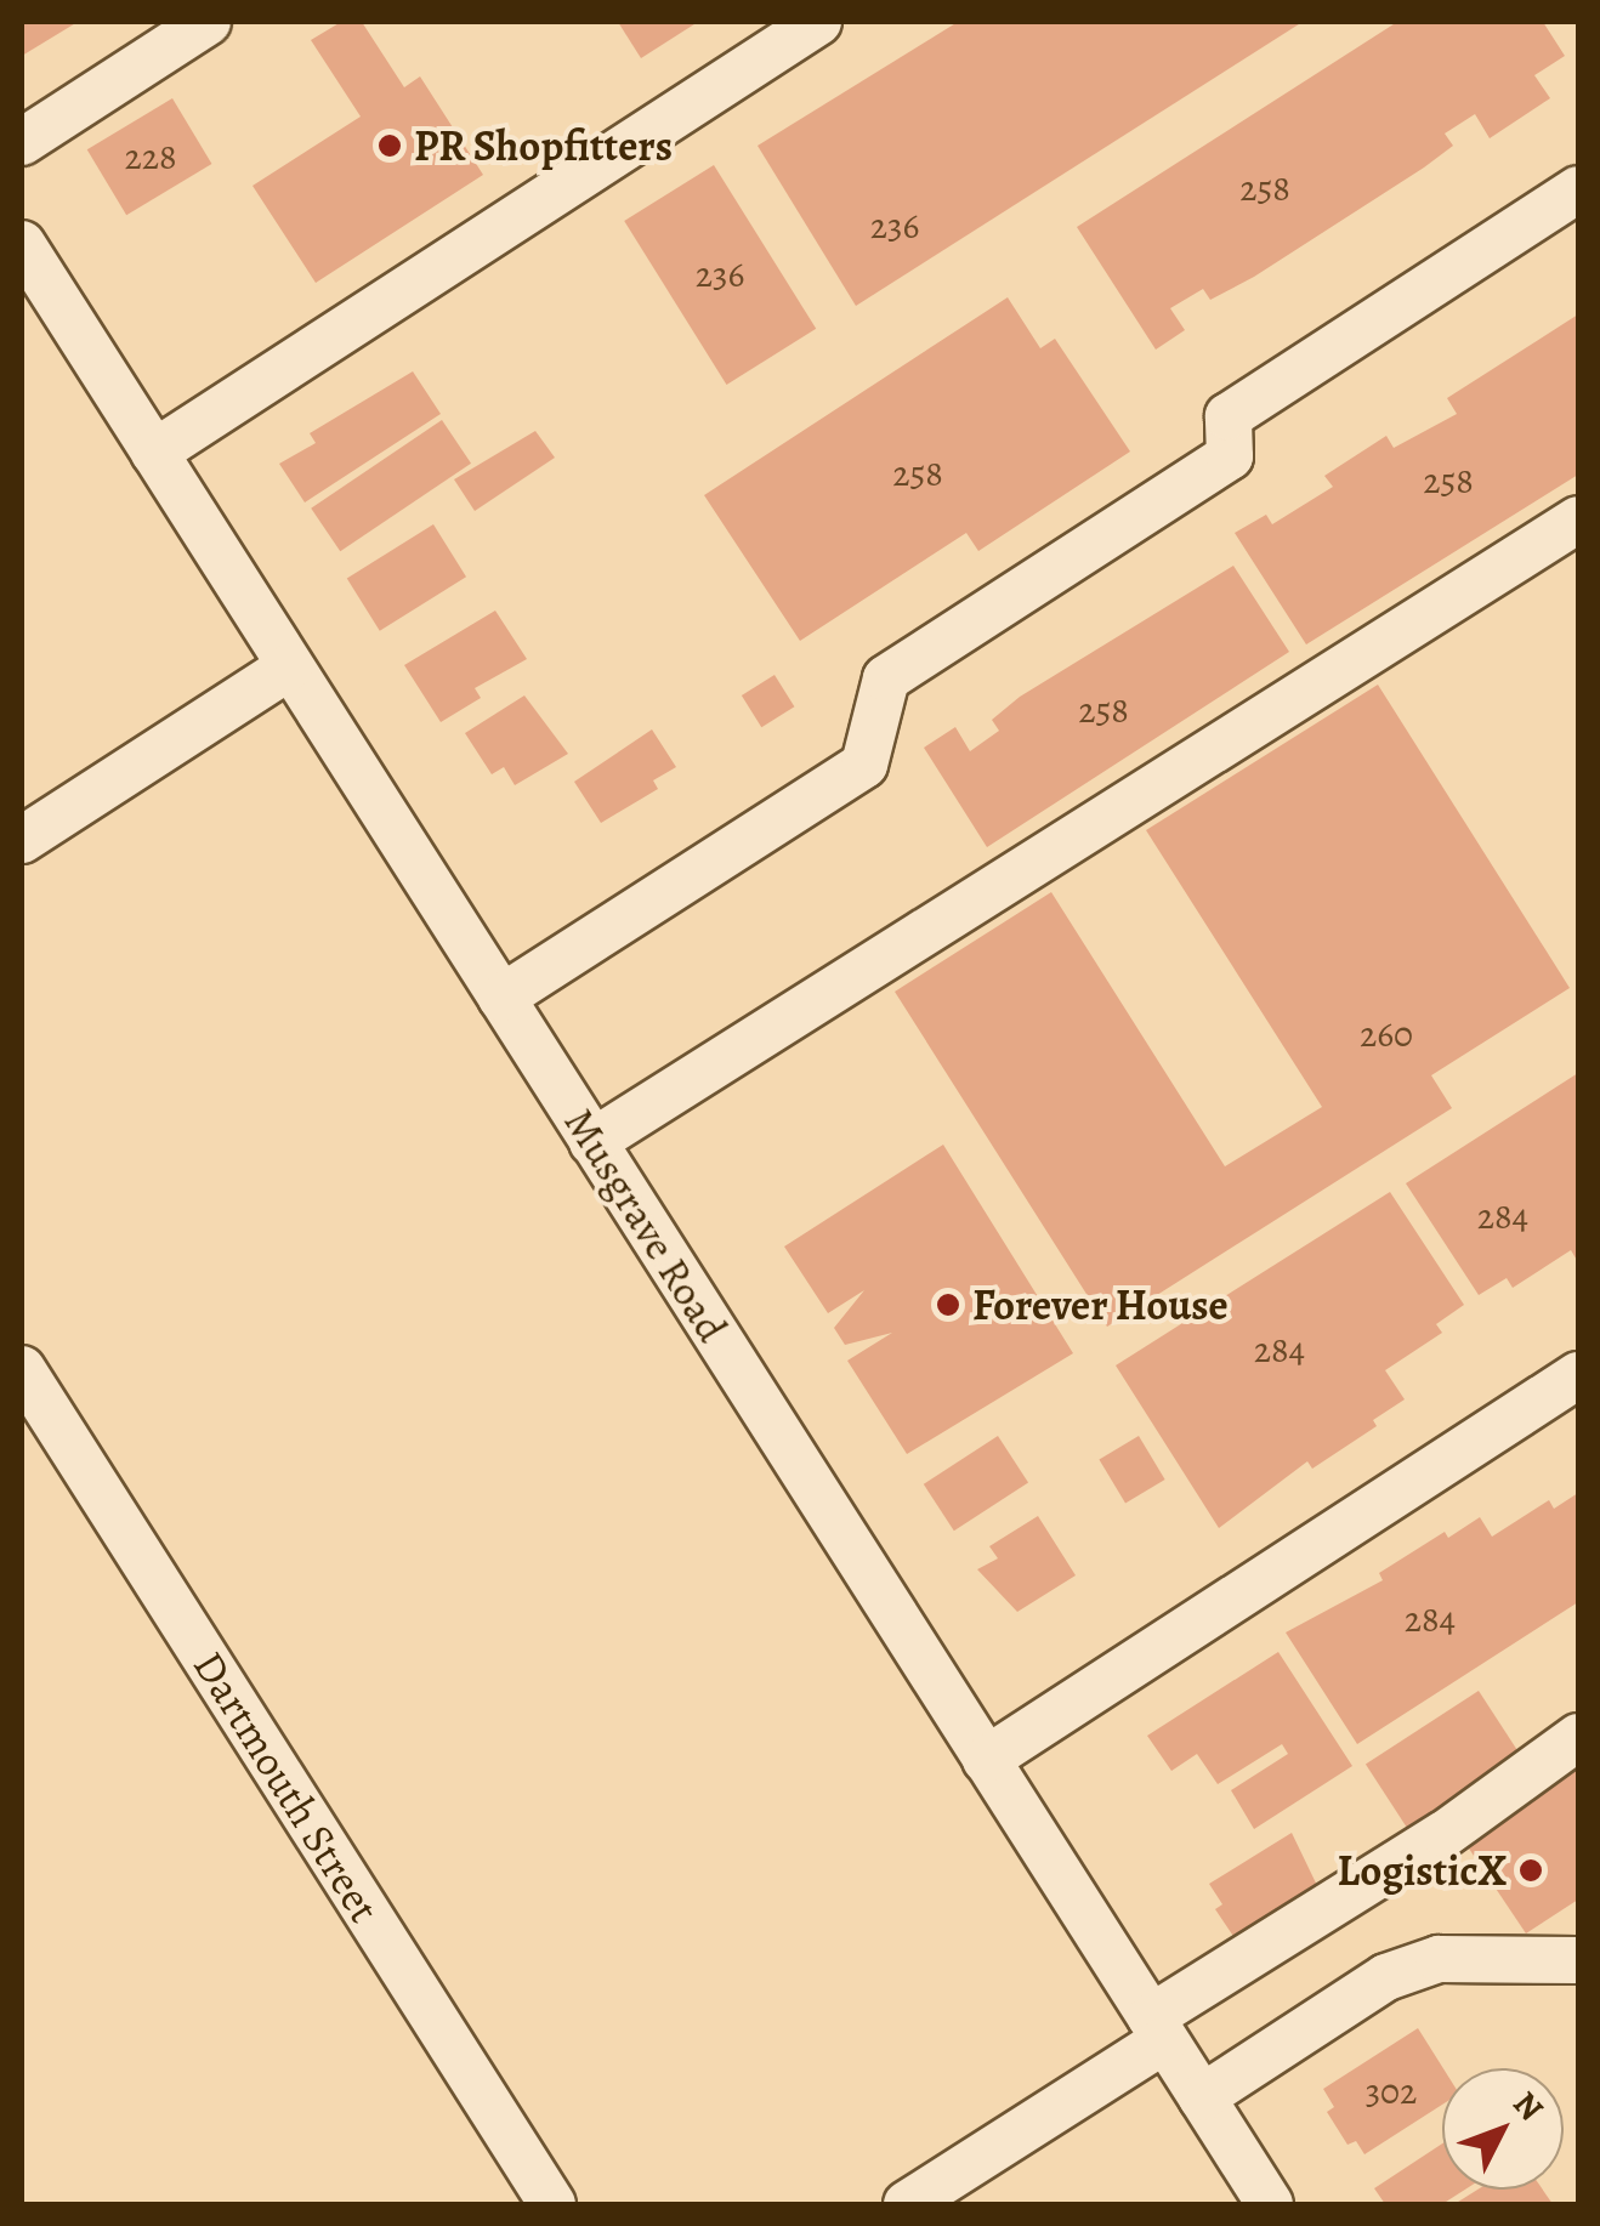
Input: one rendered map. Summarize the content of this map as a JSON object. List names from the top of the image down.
{
  "streets": {
    "street": ["Musgrave Road", "Dartmouth Street"]
  },
  "places": ["PR Shopfitters", "Forever House", "LogisticX"],
  "house_numbers": [
    "228",
    "258",
    "236",
    "236",
    "258",
    "258",
    "258",
    "260",
    "284",
    "284",
    "284",
    "302"
  ],
  "north": "top right"
}
